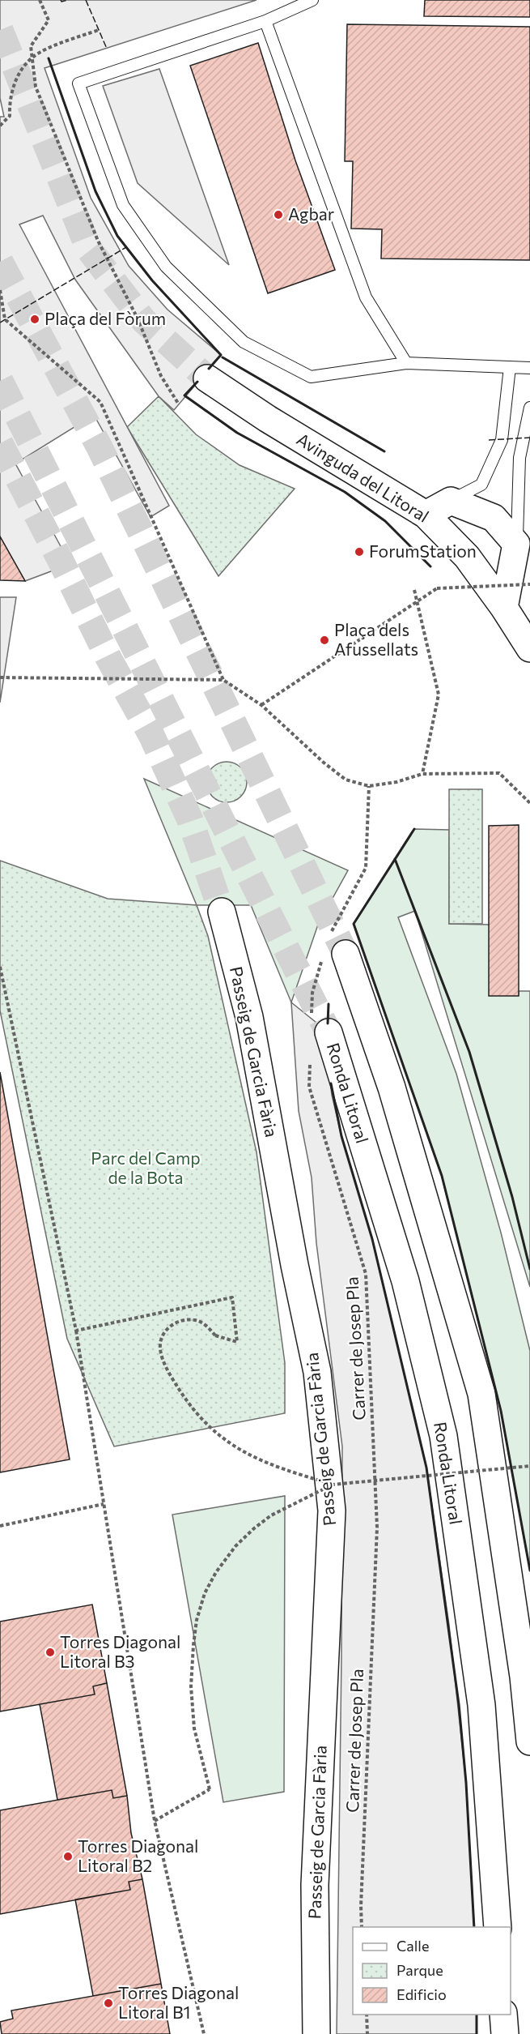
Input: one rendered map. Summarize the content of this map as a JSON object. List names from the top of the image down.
{
  "streets": {
    "main road": ["Avinguda del Litoral", "Passeig de Garcia Fària", "Ronda Litoral"],
    "path": ["Carrer de Josep Pla"]
  },
  "parks": ["Parc del Camp de la Bota"],
  "places": [
    "Agbar",
    "Plaça del Fòrum",
    "ForumStation",
    "Plaça dels Afussellats",
    "Torres Diagonal Litoral B3",
    "Torres Diagonal Litoral B2",
    "Torres Diagonal Litoral B1"
  ],
  "legend": ["Calle", "Parque", "Edificio"]
}
